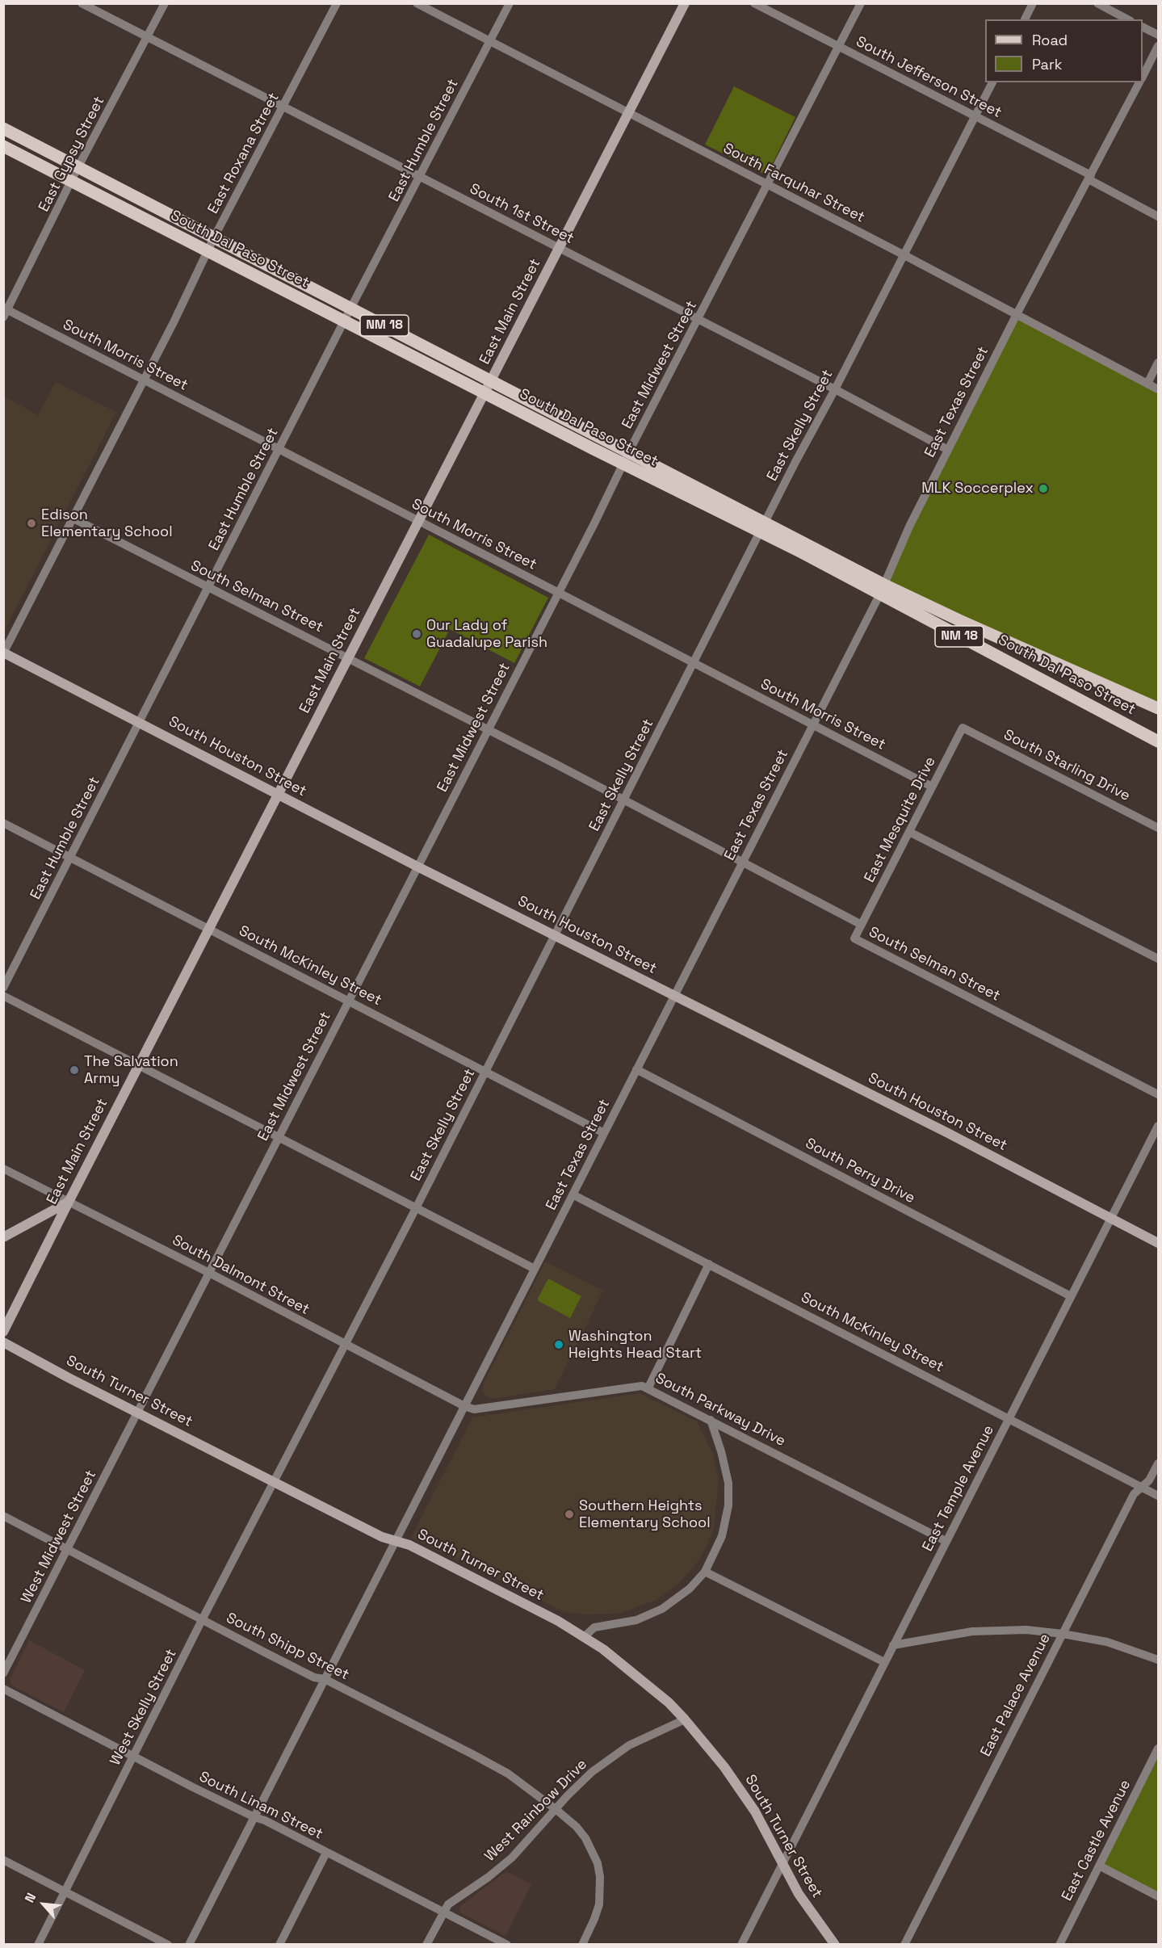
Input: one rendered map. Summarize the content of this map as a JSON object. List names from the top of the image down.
{
  "streets": {
    "main road": ["South Dal Paso Street", "NM 18"],
    "street": [
      "South Jefferson Street",
      "East Humble Street",
      "East Roxana Street",
      "East Gypsy Street",
      "South Farquhar Street",
      "South 1st Street",
      "East Main Street",
      "South Morris Street",
      "East Midwest Street",
      "East Texas Street",
      "East Skelly Street",
      "South Selman Street",
      "South Houston Street",
      "South Starling Drive",
      "East Mesquite Drive",
      "South McKinley Street",
      "South Perry Drive",
      "South Dalmont Street",
      "South Turner Street",
      "South Parkway Drive",
      "East Temple Avenue",
      "West Midwest Street",
      "South Shipp Street",
      "East Palace Avenue",
      "West Skelly Street",
      "South Linam Street",
      "West Rainbow Drive",
      "East Castle Avenue"
    ]
  },
  "crossings": [
    ["South Jefferson Street", "East Midwest Street"],
    ["South Jefferson Street", "East Texas Street"],
    ["South Jefferson Street", "East Skelly Street"],
    ["East Humble Street", "South Farquhar Street"],
    ["East Humble Street", "South 1st Street"],
    ["East Humble Street", "South Dal Paso Street"],
    ["East Humble Street", "South Morris Street"],
    ["East Humble Street", "South Selman Street"],
    ["East Humble Street", "South Houston Street"],
    ["East Humble Street", "South McKinley Street"],
    ["East Roxana Street", "South 1st Street"],
    ["East Roxana Street", "South Dal Paso Street"],
    ["East Roxana Street", "South Morris Street"],
    ["East Roxana Street", "South Selman Street"],
    ["East Roxana Street", "South Houston Street"],
    ["East Gypsy Street", "South 1st Street"],
    ["East Gypsy Street", "South Dal Paso Street"],
    ["East Gypsy Street", "South Morris Street"],
    ["South Farquhar Street", "East Main Street"],
    ["South Farquhar Street", "East Midwest Street"],
    ["South Farquhar Street", "East Texas Street"],
    ["South Farquhar Street", "East Skelly Street"],
    ["South 1st Street", "East Main Street"],
    ["South 1st Street", "East Midwest Street"],
    ["South 1st Street", "East Texas Street"],
    ["South 1st Street", "East Skelly Street"],
    ["South Dal Paso Street", "East Main Street"],
    ["South Dal Paso Street", "East Midwest Street"],
    ["South Dal Paso Street", "East Texas Street"],
    ["South Dal Paso Street", "East Skelly Street"],
    ["East Main Street", "South Morris Street"],
    ["East Main Street", "South Selman Street"],
    ["East Main Street", "South Houston Street"],
    ["East Main Street", "South McKinley Street"],
    ["East Main Street", "South Dalmont Street"],
    ["South Morris Street", "East Midwest Street"],
    ["South Morris Street", "East Texas Street"],
    ["South Morris Street", "East Skelly Street"],
    ["South Morris Street", "East Mesquite Drive"],
    ["East Midwest Street", "South Selman Street"],
    ["East Midwest Street", "South Houston Street"],
    ["East Midwest Street", "South McKinley Street"],
    ["East Midwest Street", "South Dalmont Street"],
    ["East Midwest Street", "South Turner Street"],
    ["East Midwest Street", "West Midwest Street"],
    ["East Texas Street", "South Selman Street"],
    ["East Texas Street", "South Houston Street"],
    ["East Texas Street", "South McKinley Street"],
    ["East Texas Street", "South Perry Drive"],
    ["East Texas Street", "South Dalmont Street"],
    ["East Texas Street", "South Turner Street"],
    ["East Texas Street", "South Parkway Drive"],
    ["East Texas Street", "South Shipp Street"],
    ["East Texas Street", "South Linam Street"],
    ["East Skelly Street", "South Selman Street"],
    ["East Skelly Street", "South Houston Street"],
    ["East Skelly Street", "South McKinley Street"],
    ["East Skelly Street", "South Dalmont Street"],
    ["East Skelly Street", "South Turner Street"],
    ["East Skelly Street", "West Skelly Street"],
    ["South Selman Street", "East Mesquite Drive"],
    ["South Houston Street", "East Temple Avenue"],
    ["South Starling Drive", "East Mesquite Drive"],
    ["South McKinley Street", "East Temple Avenue"],
    ["South McKinley Street", "East Palace Avenue"],
    ["South Perry Drive", "East Temple Avenue"],
    ["South Dalmont Street", "South Parkway Drive"],
    ["South Turner Street", "East Temple Avenue"],
    ["South Turner Street", "West Midwest Street"],
    ["South Turner Street", "West Skelly Street"],
    ["South Turner Street", "West Rainbow Drive"],
    ["South Parkway Drive", "East Temple Avenue"],
    ["West Midwest Street", "South Shipp Street"],
    ["South Shipp Street", "West Skelly Street"],
    ["South Shipp Street", "West Rainbow Drive"],
    ["West Skelly Street", "South Linam Street"],
    ["South Linam Street", "West Rainbow Drive"]
  ],
  "places": [
    "MLK Soccerplex",
    "Edison Elementary School",
    "Our Lady of Guadalupe Parish",
    "The Salvation Army",
    "Washington Heights Head Start",
    "Southern Heights Elementary School"
  ],
  "legend": ["Road", "Park"],
  "north": "top left"
}
